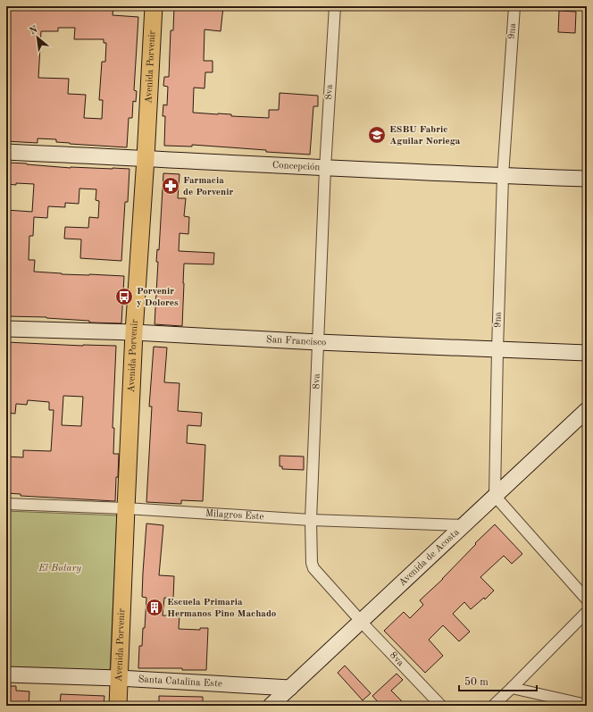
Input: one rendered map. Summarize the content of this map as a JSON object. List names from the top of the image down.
{
  "streets": {
    "main road": ["Avenida Porvenir"],
    "street": [
      "9na",
      "8va",
      "Concepción",
      "San Francisco",
      "Milagros Este",
      "Avenida de Acosta",
      "Santa Catalina Este"
    ]
  },
  "crossings": [
    ["9na", "Concepción"],
    ["9na", "San Francisco"],
    ["9na", "Avenida de Acosta"],
    ["Avenida Porvenir", "Concepción"],
    ["Avenida Porvenir", "San Francisco"],
    ["Avenida Porvenir", "Milagros Este"],
    ["Avenida Porvenir", "Santa Catalina Este"],
    ["8va", "Concepción"],
    ["8va", "San Francisco"],
    ["8va", "Milagros Este"],
    ["8va", "Avenida de Acosta"],
    ["Milagros Este", "Avenida de Acosta"],
    ["Avenida de Acosta", "Santa Catalina Este"]
  ],
  "parks": ["El Butary"],
  "places": {
    "school or university": ["ESBU Fabric Aguilar Noriega"],
    "pharmacy": ["Farmacia de Porvenir"],
    "bus stop": ["Porvenir y Dolores"],
    "building": ["Escuela Primaria Hermanos Pino Machado"]
  },
  "scale_bar": "50 m",
  "north": "top left"
}
